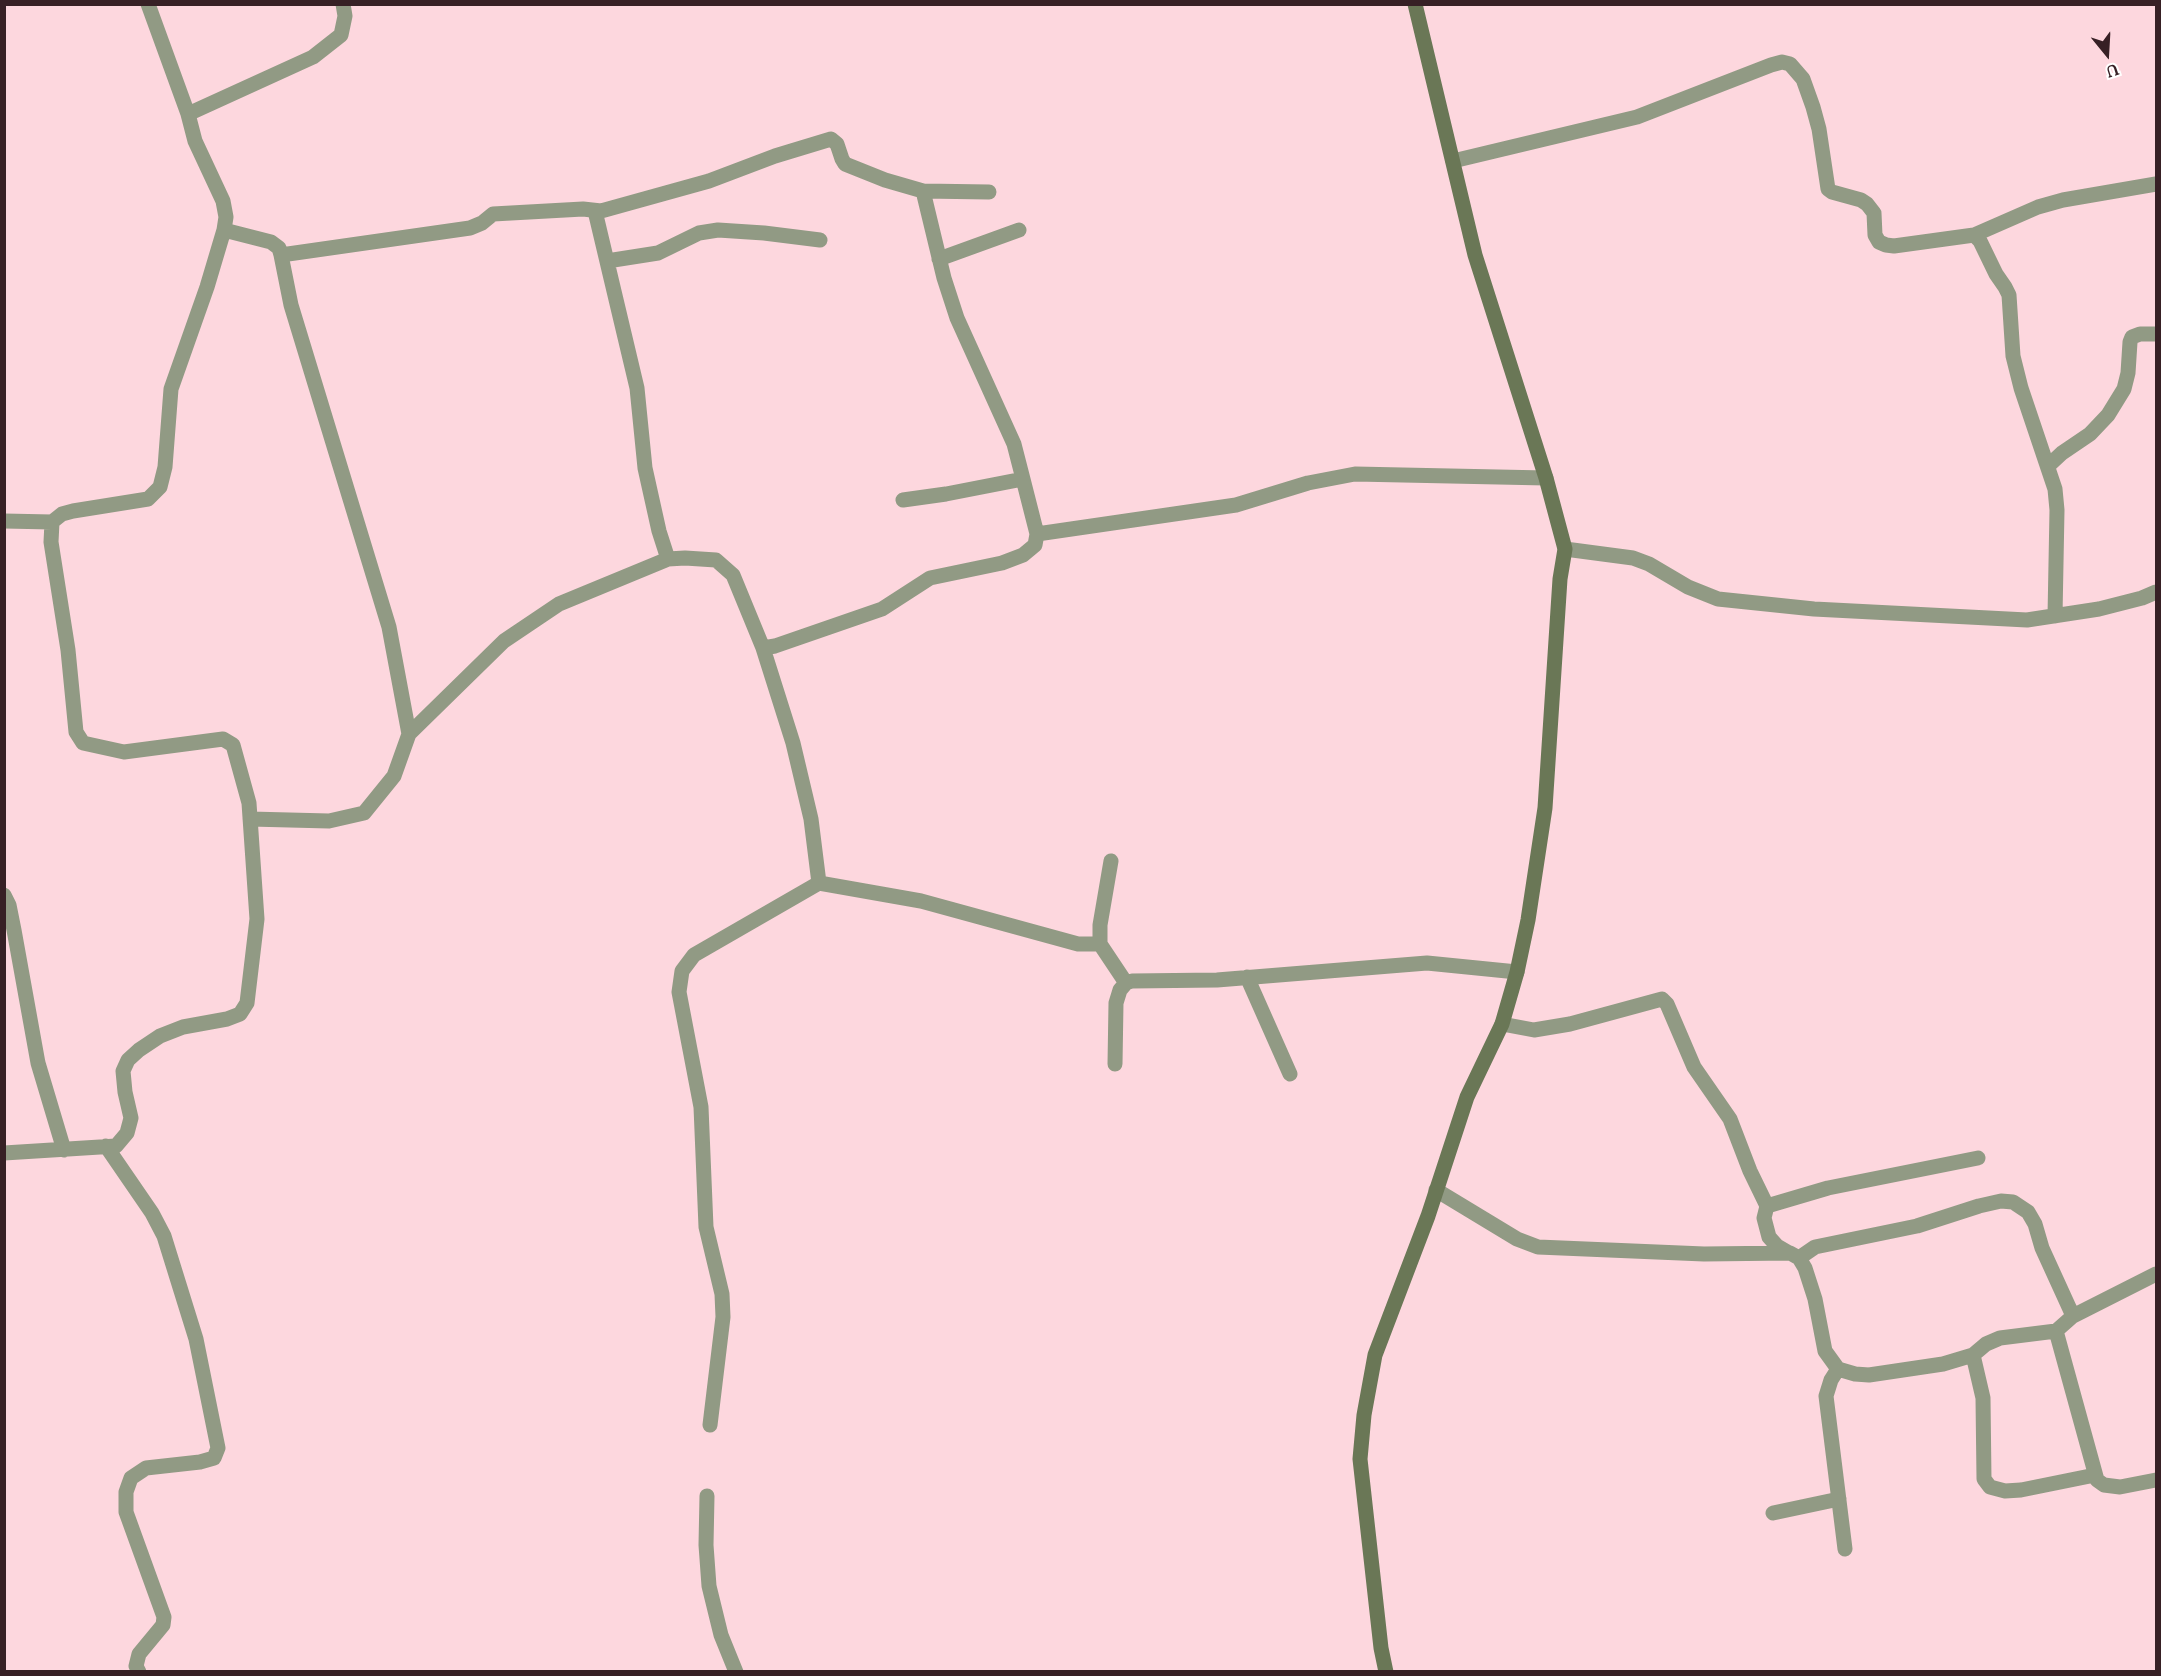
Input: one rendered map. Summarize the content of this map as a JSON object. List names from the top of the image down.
{
  "north": "bottom"
}
